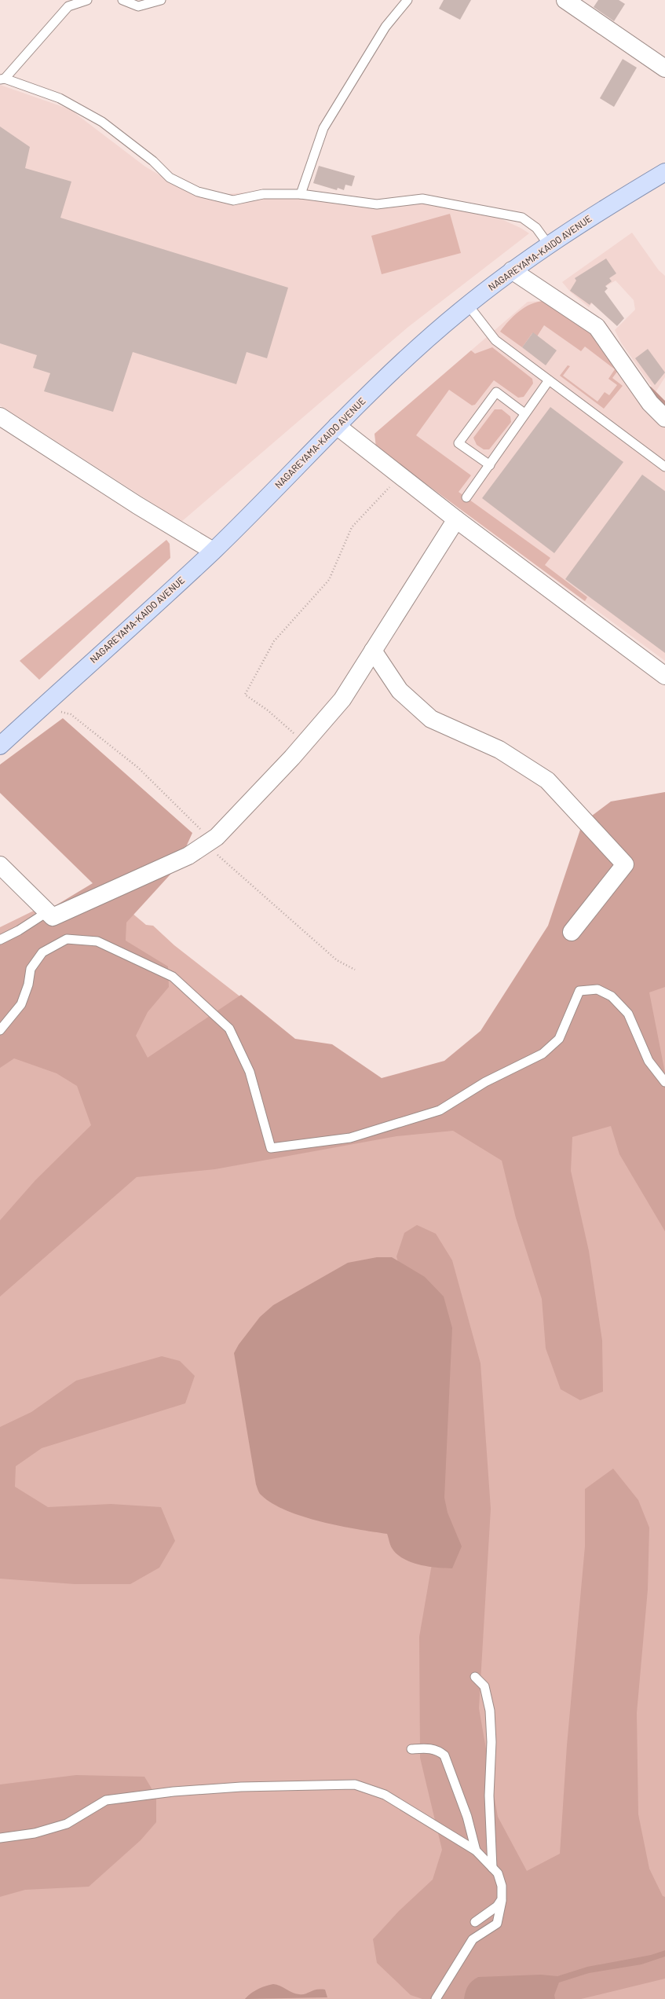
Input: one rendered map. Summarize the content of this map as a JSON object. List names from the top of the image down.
{
  "streets": {
    "main road": ["NAGAREYAMA-KAIDO AVENUE"]
  }
}
